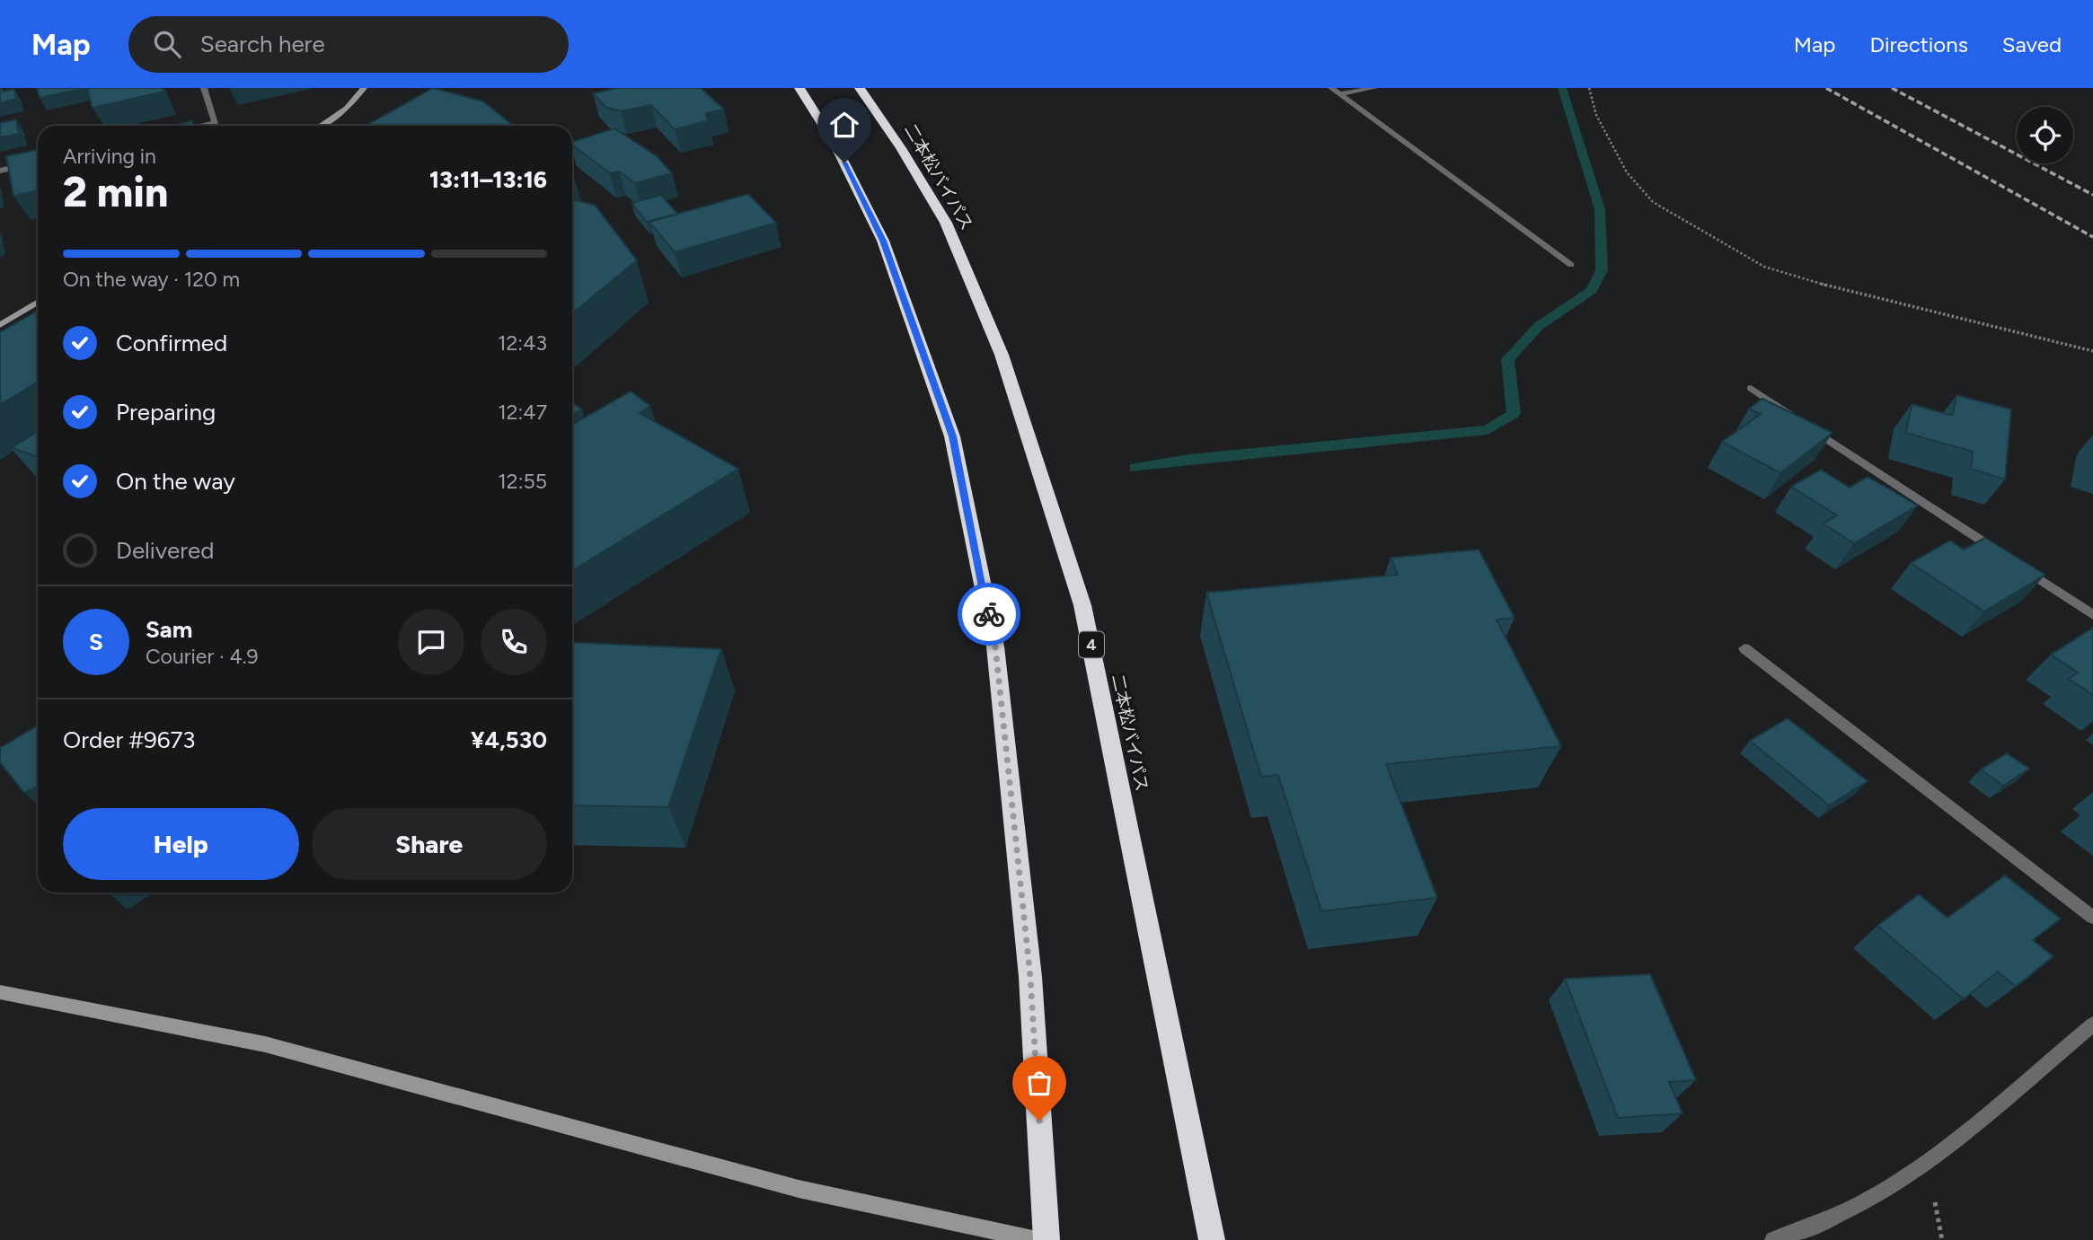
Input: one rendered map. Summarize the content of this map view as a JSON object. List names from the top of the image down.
{
  "streets": {
    "highway": ["二本松バイパス", "4"]
  },
  "page": {
    "header": "Map",
    "search": "Search here",
    "nav": ["Map", "Directions", "Saved"],
    "heading": ["2 min", "Arriving in", "13:11–13:16"],
    "panel": [
      "Sam",
      "Courier · 4.9",
      "Order #9673",
      "¥4,530"
    ],
    "bar": "On the way · 120 m",
    "list": [
      ["Confirmed", "12:43"],
      ["Preparing", "12:47"],
      ["On the way", "12:55"],
      "Delivered"
    ],
    "round": "S",
    "buttons": ["Help", "Share"]
  }
}
